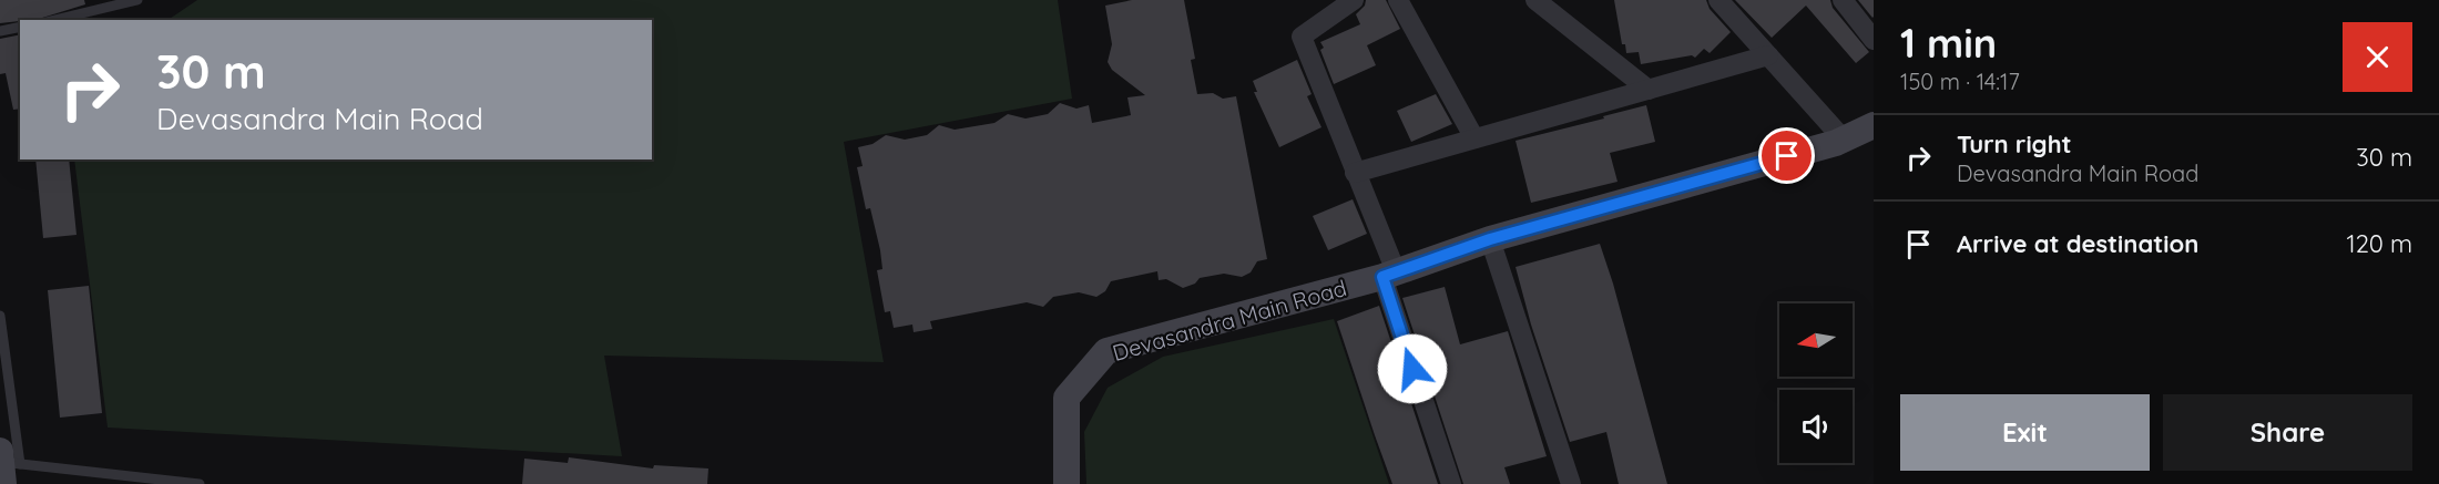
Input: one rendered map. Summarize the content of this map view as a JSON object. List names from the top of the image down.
{
  "streets": {
    "main road": ["Devasandra Main Road"]
  },
  "north": "left",
  "page": {
    "heading": ["1 min", "150 m · 14:17"],
    "turn": ["30 m", "Devasandra Main Road"],
    "list": [
      {
        "name": "Turn right",
        "note": "Devasandra Main Road",
        "value": "30 m"
      },
      {
        "name": "Arrive at destination",
        "value": "120 m"
      }
    ],
    "buttons": ["Exit", "Share"]
  }
}
